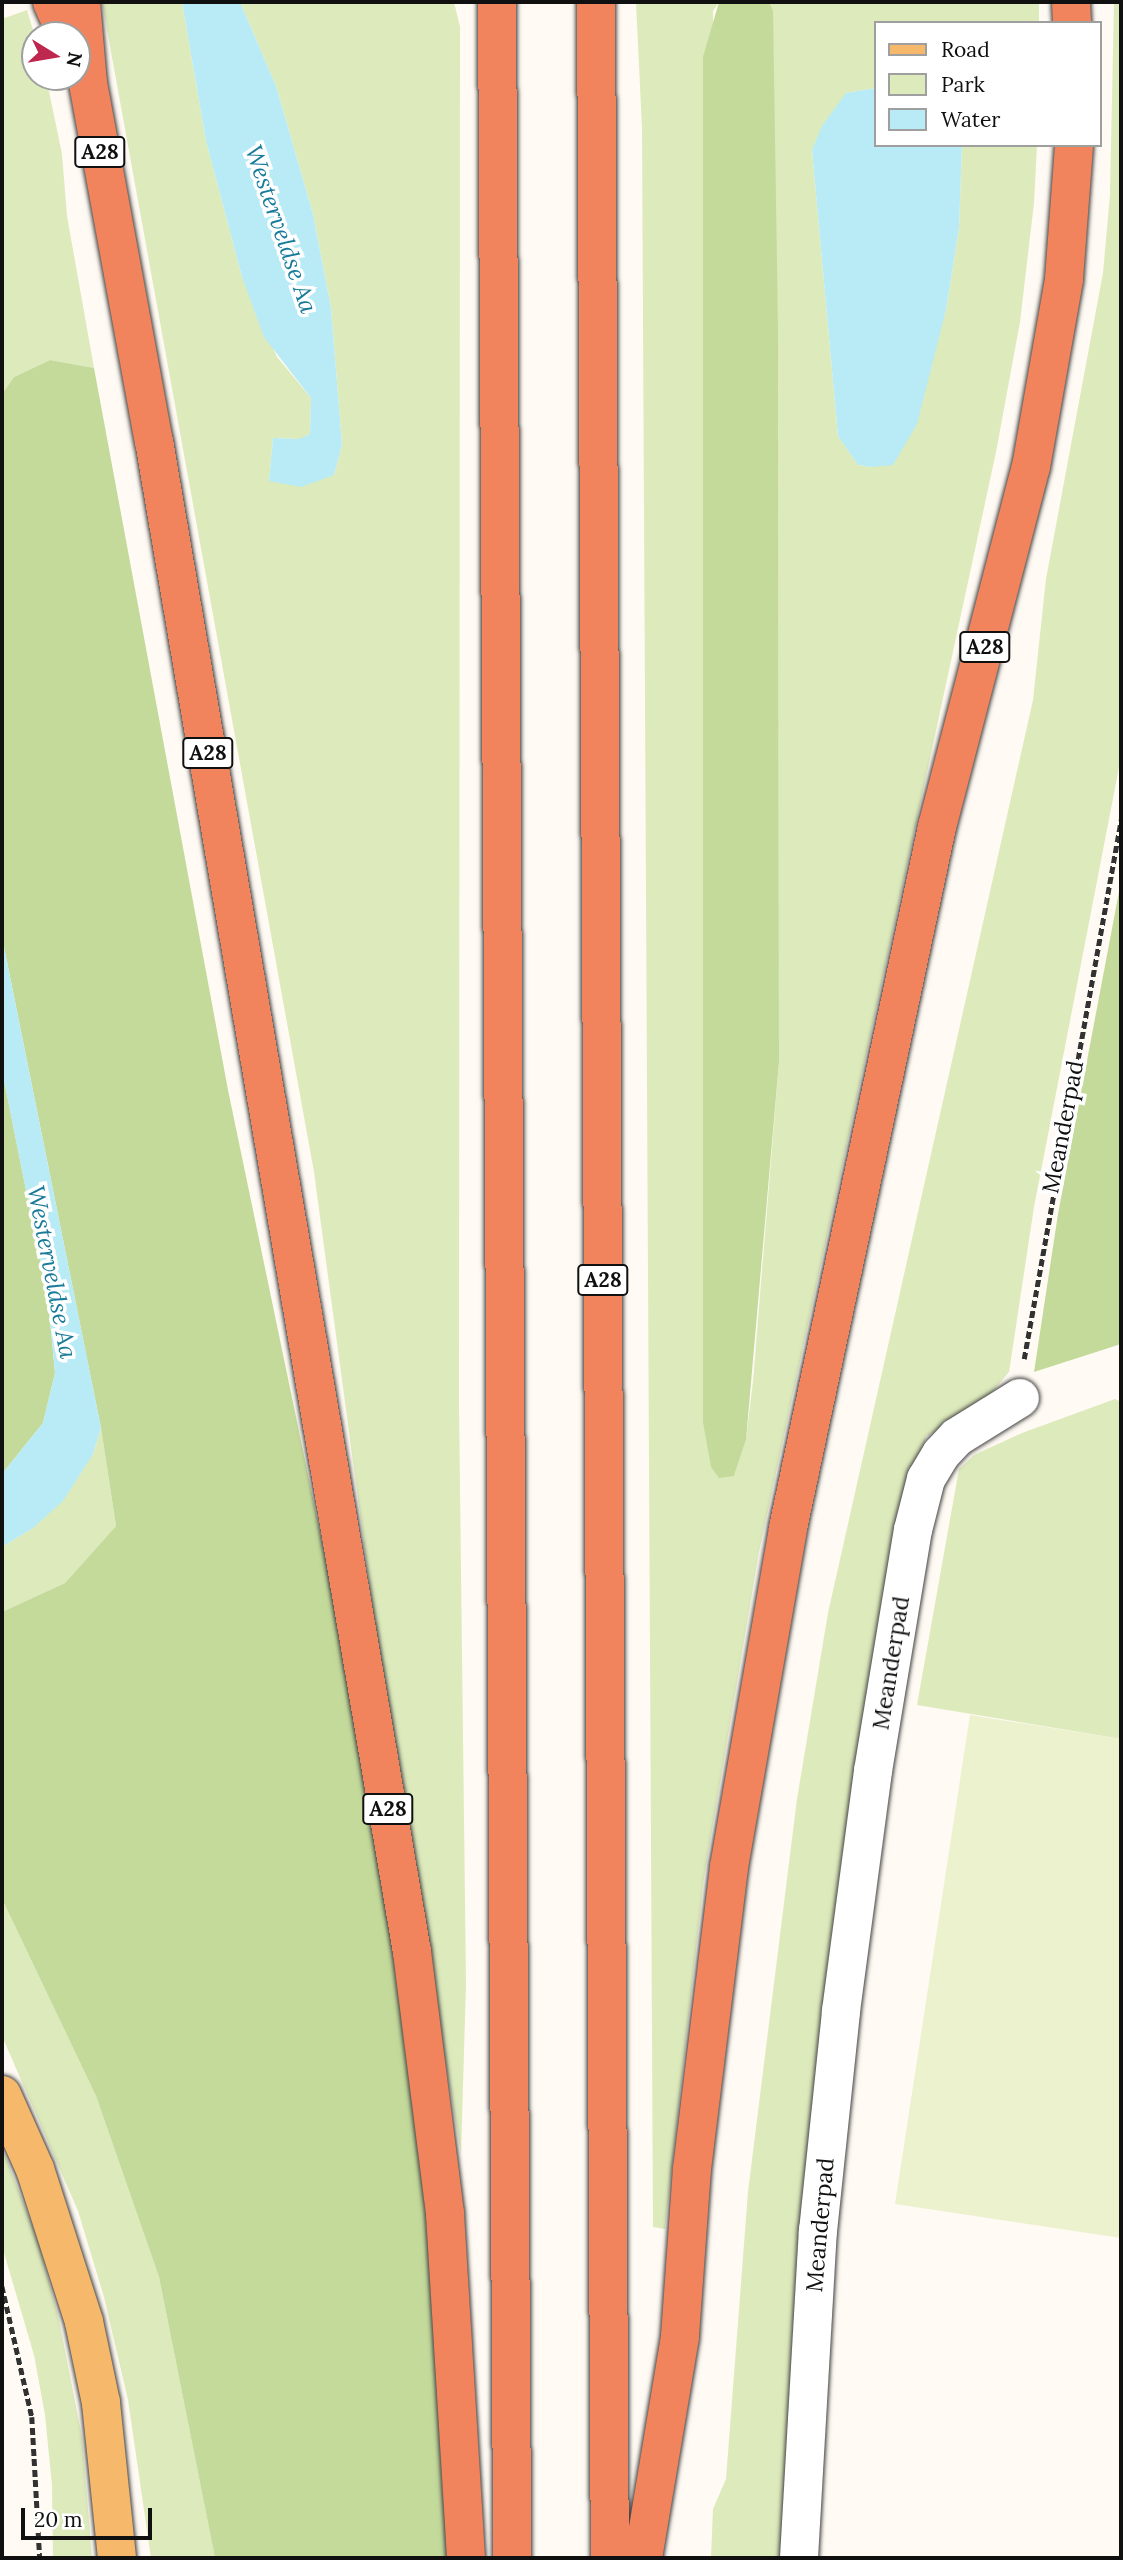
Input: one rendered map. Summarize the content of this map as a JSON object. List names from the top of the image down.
{
  "streets": {
    "highway": ["A28"],
    "street": ["Meanderpad"]
  },
  "water": ["Westerveldse Aa"],
  "legend": ["Road", "Park", "Water"],
  "scale_bar": "20 m",
  "north": "right"
}
